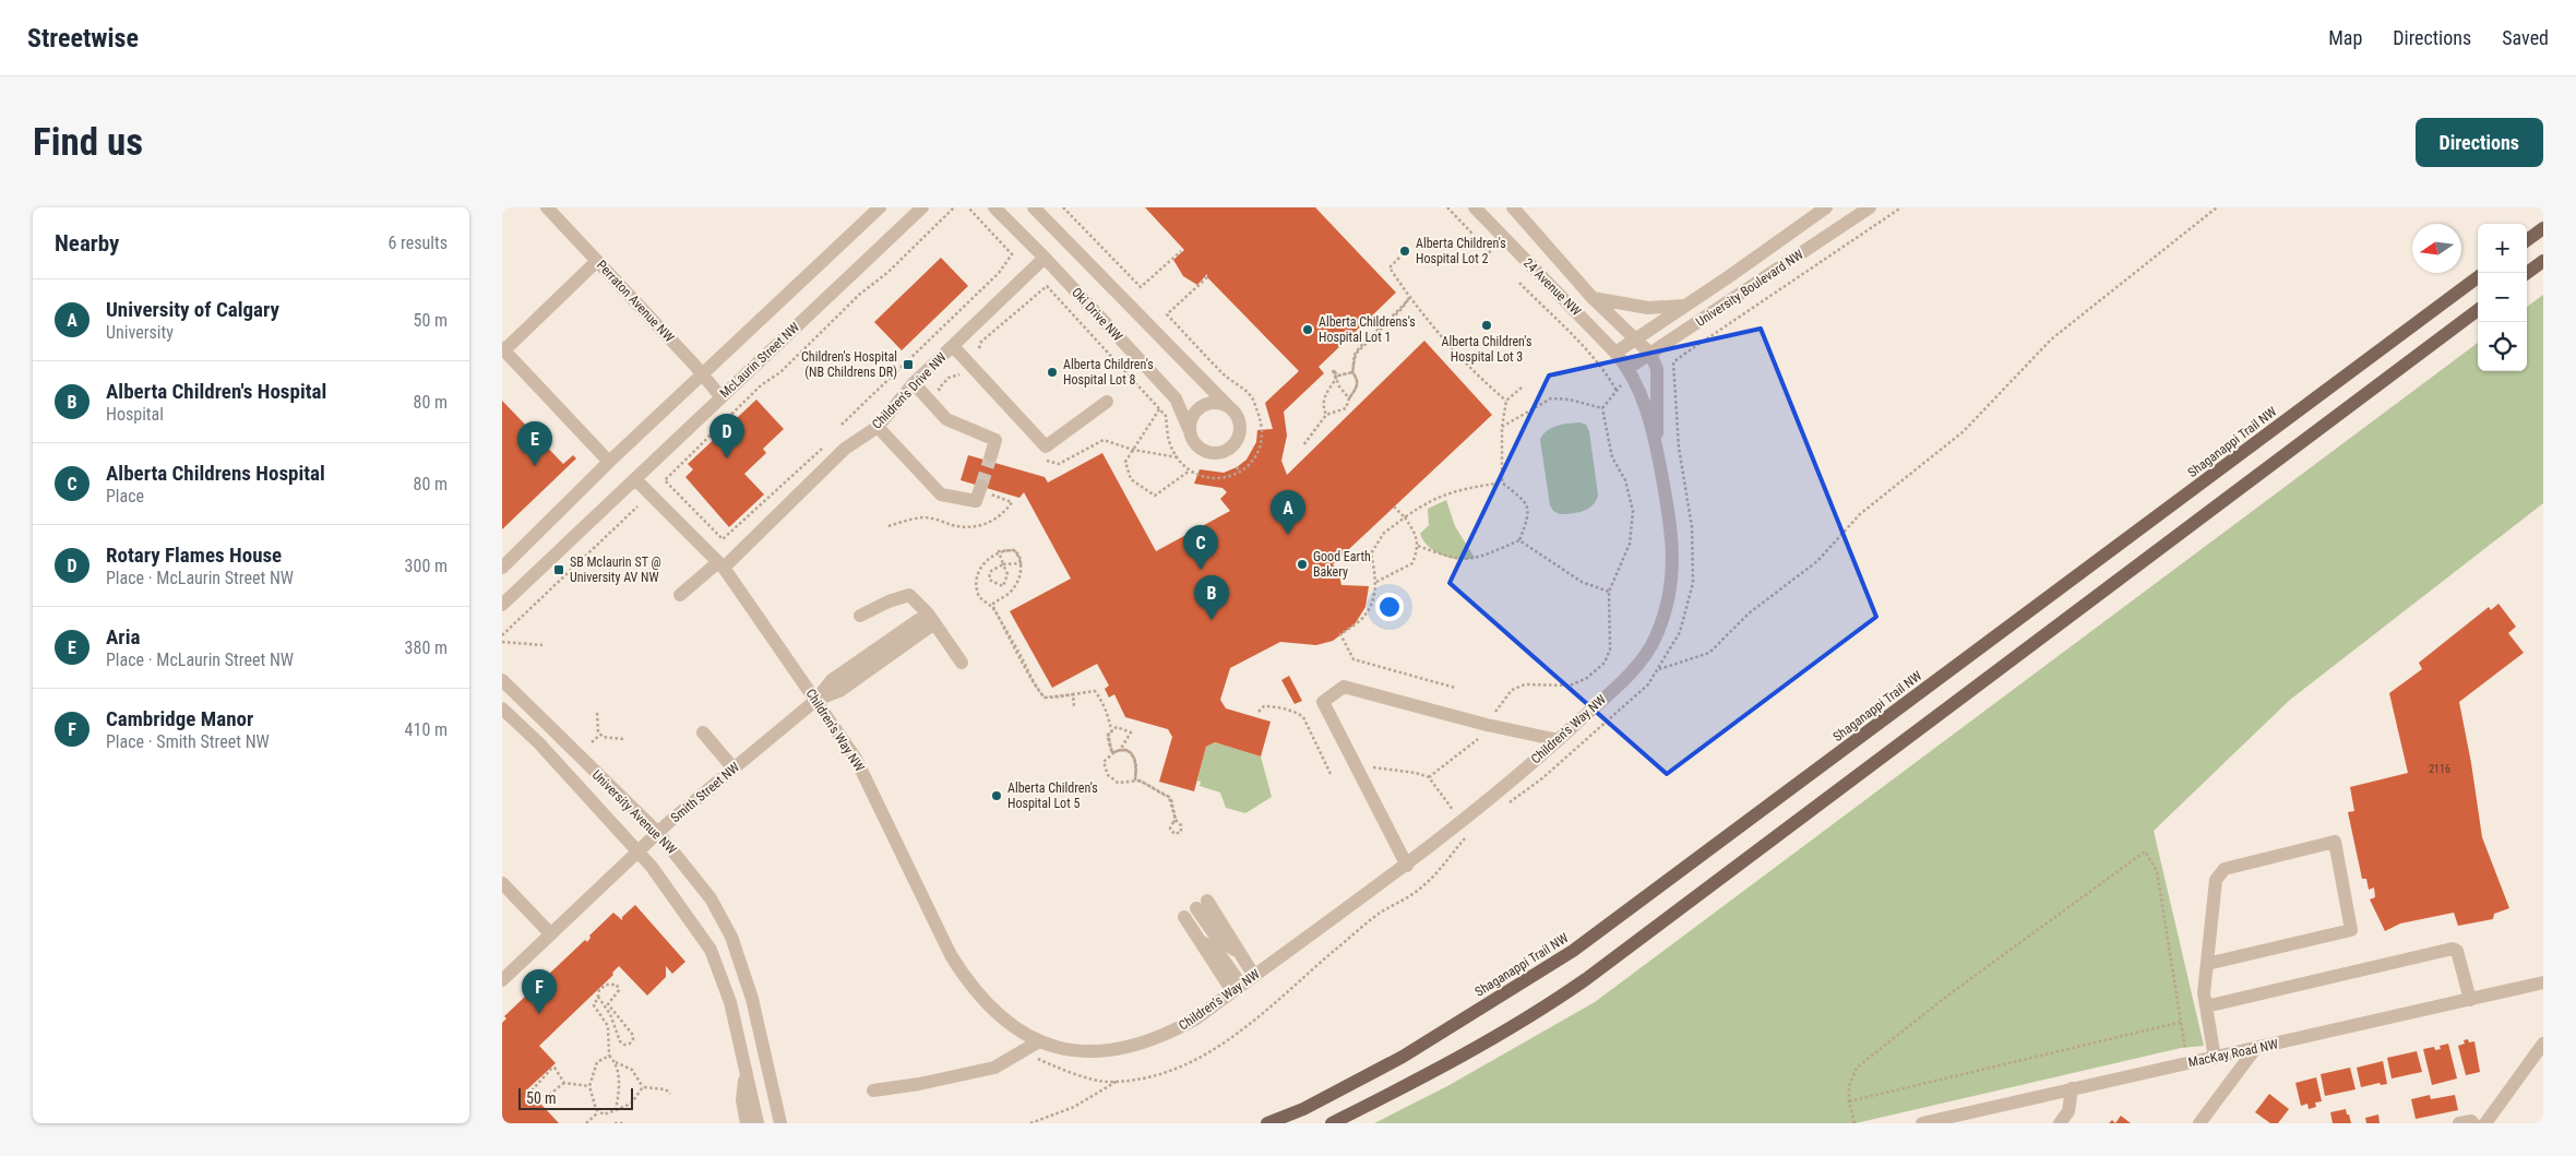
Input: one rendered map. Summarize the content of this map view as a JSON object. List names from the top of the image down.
{
  "streets": {
    "main road": ["Shaganappi Trail NW"],
    "street": [
      "24 Avenue NW",
      "University Boulevard NW",
      "Perraton Avenue NW",
      "Oki Drive NW",
      "McLaurin Street NW",
      "Children's Drive NW",
      "Children's Way NW",
      "Smith Street NW",
      "University Avenue NW",
      "MacKay Road NW"
    ]
  },
  "crossings": [
    ["24 Avenue NW", "University Boulevard NW"],
    ["24 Avenue NW", "Children's Way NW"],
    ["University Boulevard NW", "Children's Way NW"],
    ["Perraton Avenue NW", "McLaurin Street NW"],
    ["Oki Drive NW", "Children's Drive NW"],
    ["McLaurin Street NW", "Children's Way NW"],
    ["Children's Drive NW", "Children's Way NW"],
    ["Children's Way NW", "Smith Street NW"],
    ["Smith Street NW", "University Avenue NW"]
  ],
  "places": {
    "other": [
      "Alberta Children's Hospital Lot 2",
      "Alberta Children's Hospital Lot 3",
      "Alberta Childrens's Hospital Lot 1",
      "Alberta Children's Hospital Lot 8",
      "Good Earth Bakery",
      "Alberta Children's Hospital Lot 5"
    ],
    "transit": ["Children's Hospital (NB Childrens DR)", "SB Mclaurin ST @ University AV NW"]
  },
  "house_numbers": ["2116"],
  "scale_bar": "50 m",
  "north": "left",
  "page": {
    "header": "Streetwise",
    "nav": ["Map", "Directions", "Saved"],
    "buttons": "Directions",
    "title": "Find us",
    "heading": ["Nearby", "6 results"],
    "map_buttons": ["+", "−"],
    "list": [
      {
        "mark": "A",
        "name": "University of Calgary",
        "note": "University",
        "value": "50 m"
      },
      {
        "mark": "B",
        "name": "Alberta Children's Hospital",
        "note": "Hospital",
        "value": "80 m"
      },
      {
        "mark": "C",
        "name": "Alberta Childrens Hospital",
        "note": "Place",
        "value": "80 m"
      },
      {
        "mark": "D",
        "name": "Rotary Flames House",
        "note": "Place · McLaurin Street NW",
        "value": "300 m"
      },
      {
        "mark": "E",
        "name": "Aria",
        "note": "Place · McLaurin Street NW",
        "value": "380 m"
      },
      {
        "mark": "F",
        "name": "Cambridge Manor",
        "note": "Place · Smith Street NW",
        "value": "410 m"
      }
    ],
    "pins": [
      "D",
      "E",
      "A",
      "C",
      "B",
      "F"
    ],
    "scale": "50 m"
  }
}
